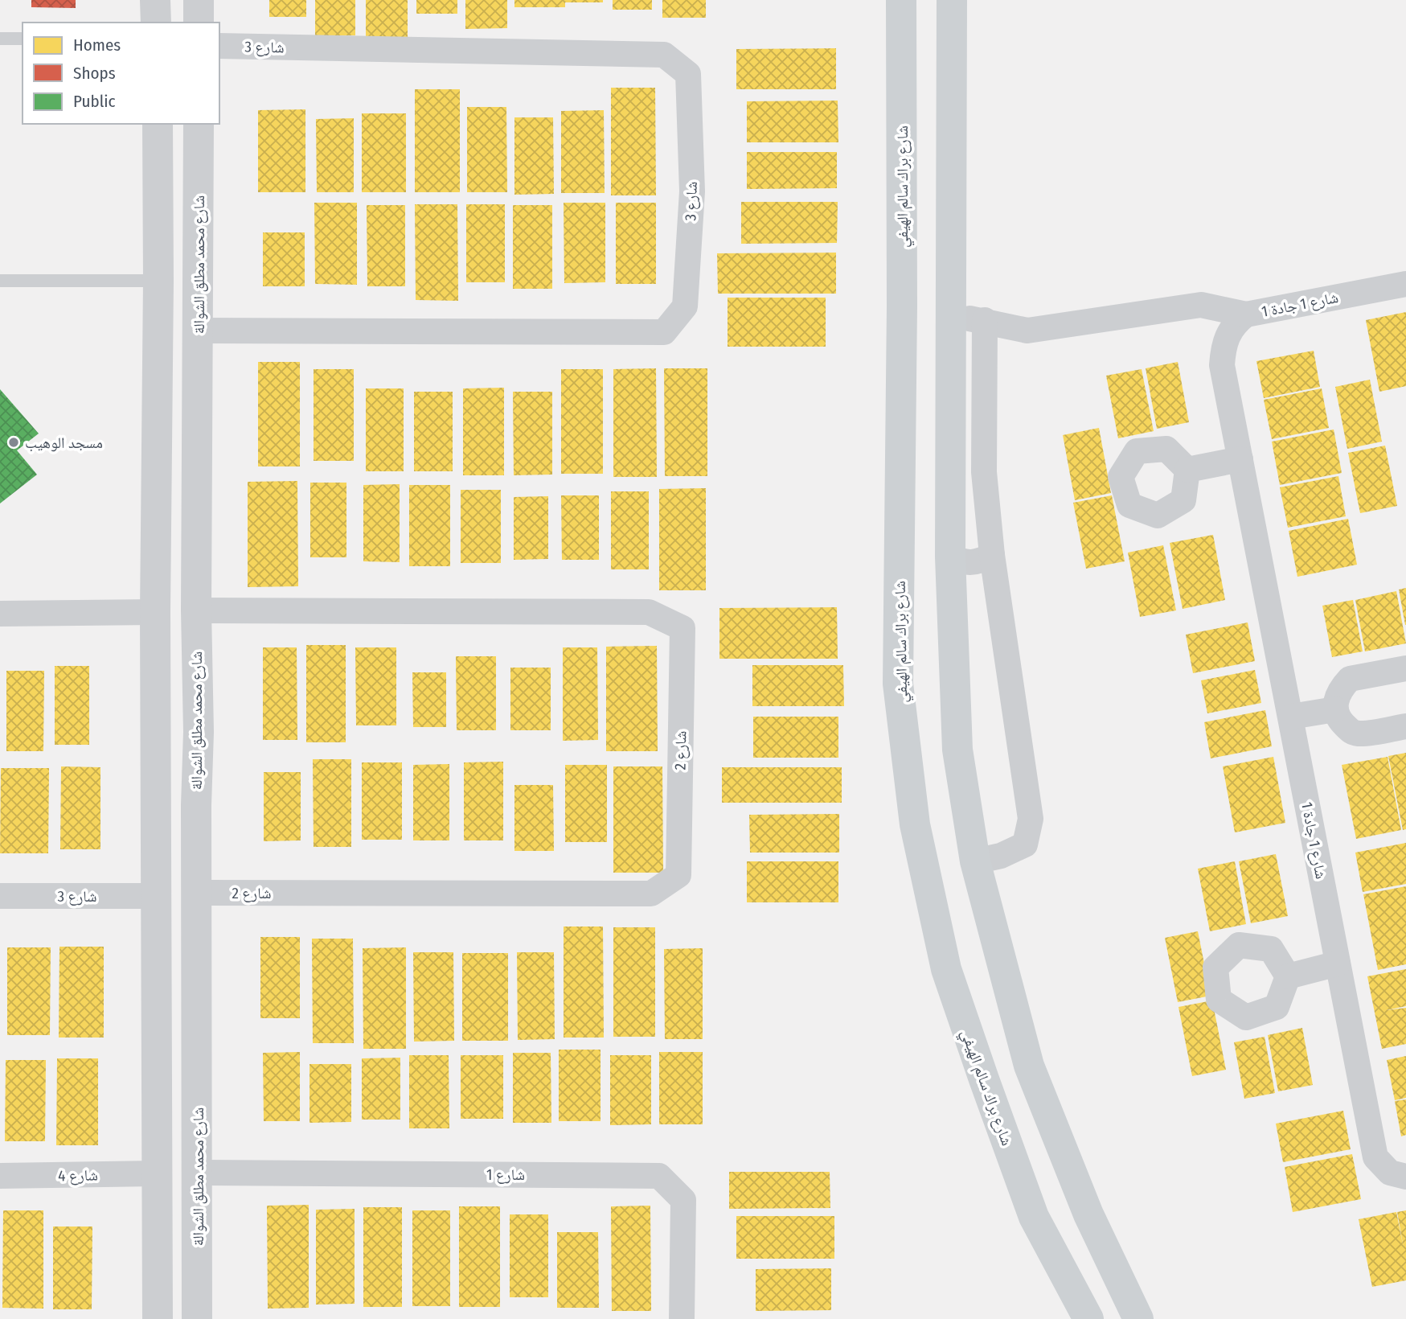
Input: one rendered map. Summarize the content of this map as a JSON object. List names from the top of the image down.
{
  "streets": {
    "main road": ["شارع براك سالم الهيفي"],
    "street": [
      "شارع 3",
      "شارع محمد مطلق الشوالة",
      "شارع 1 جادة 1",
      "شارع 2",
      "شارع 1",
      "شارع 4"
    ]
  },
  "crossings": [
    ["شارع 3", "شارع محمد مطلق الشوالة"],
    ["شارع محمد مطلق الشوالة", "شارع 2"],
    ["شارع محمد مطلق الشوالة", "شارع 1"]
  ],
  "places": ["مسجد الوهيب"],
  "legend": ["Homes", "Shops", "Public"]
}
